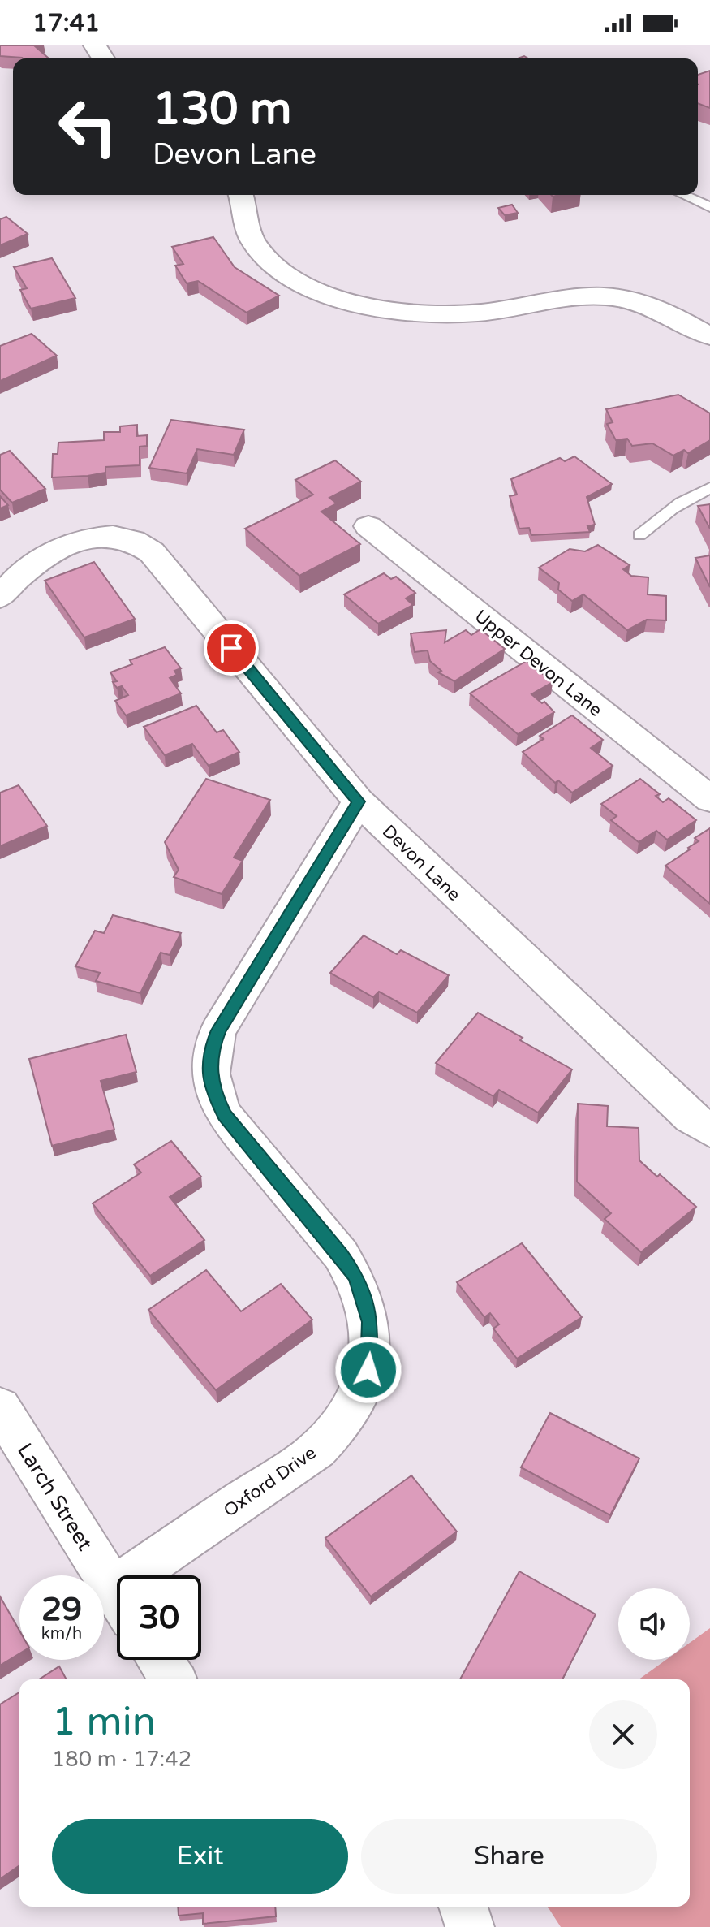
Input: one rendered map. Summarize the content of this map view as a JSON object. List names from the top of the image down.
{
  "streets": {
    "street": [
      "Upper Devon Lane",
      "Devon Lane",
      "Oxford Drive",
      "Larch Street"
    ]
  },
  "crossings": [
    ["Devon Lane", "Oxford Drive"]
  ],
  "page": {
    "status": "17:41",
    "turn": ["130 m", "Devon Lane"],
    "speed": "29 km/h",
    "limit": "30",
    "heading": ["1 min", "180 m · 17:42"],
    "buttons": ["Exit", "Share"]
  }
}
